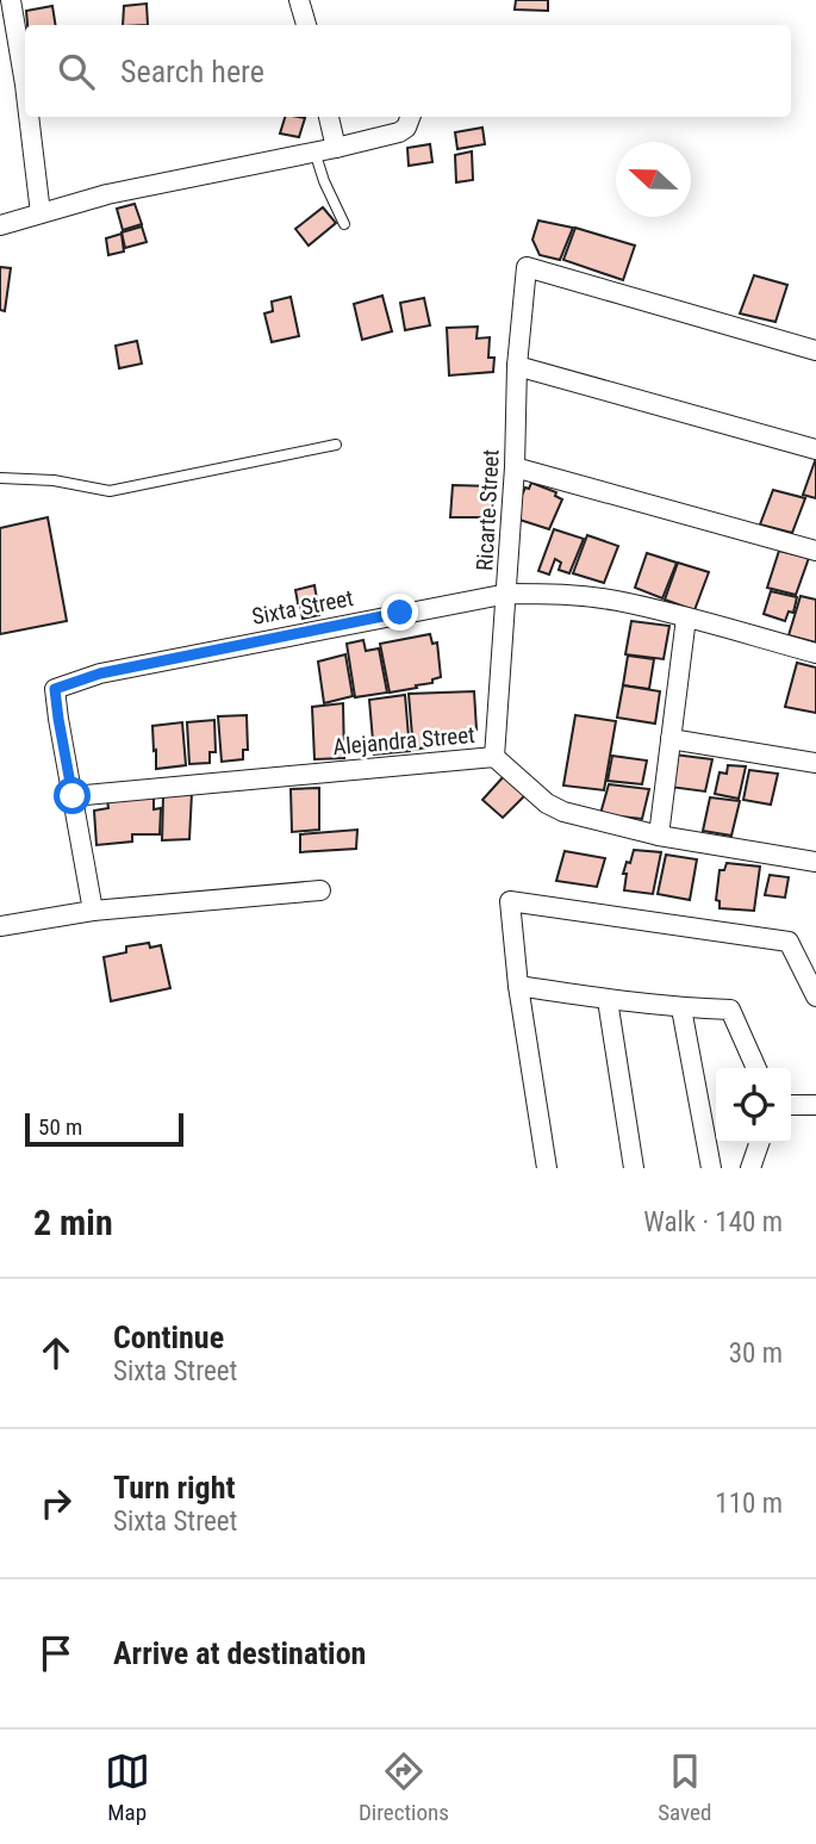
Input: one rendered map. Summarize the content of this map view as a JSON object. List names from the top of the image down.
{
  "streets": {
    "street": ["Ricarte Street", "Sixta Street", "Alejandra Street"]
  },
  "crossings": [
    ["Ricarte Street", "Sixta Street"],
    ["Ricarte Street", "Alejandra Street"],
    ["Sixta Street", "Alejandra Street"]
  ],
  "scale_bar": "50 m",
  "north": "left",
  "page": {
    "search": "Search here",
    "scale": "50 m",
    "heading": ["2 min", "Walk · 140 m"],
    "list": [
      ["Continue", "Sixta Street", "30 m"],
      ["Turn right", "Sixta Street", "110 m"],
      "Arrive at destination"
    ],
    "nav": ["Map", "Directions", "Saved"]
  }
}
